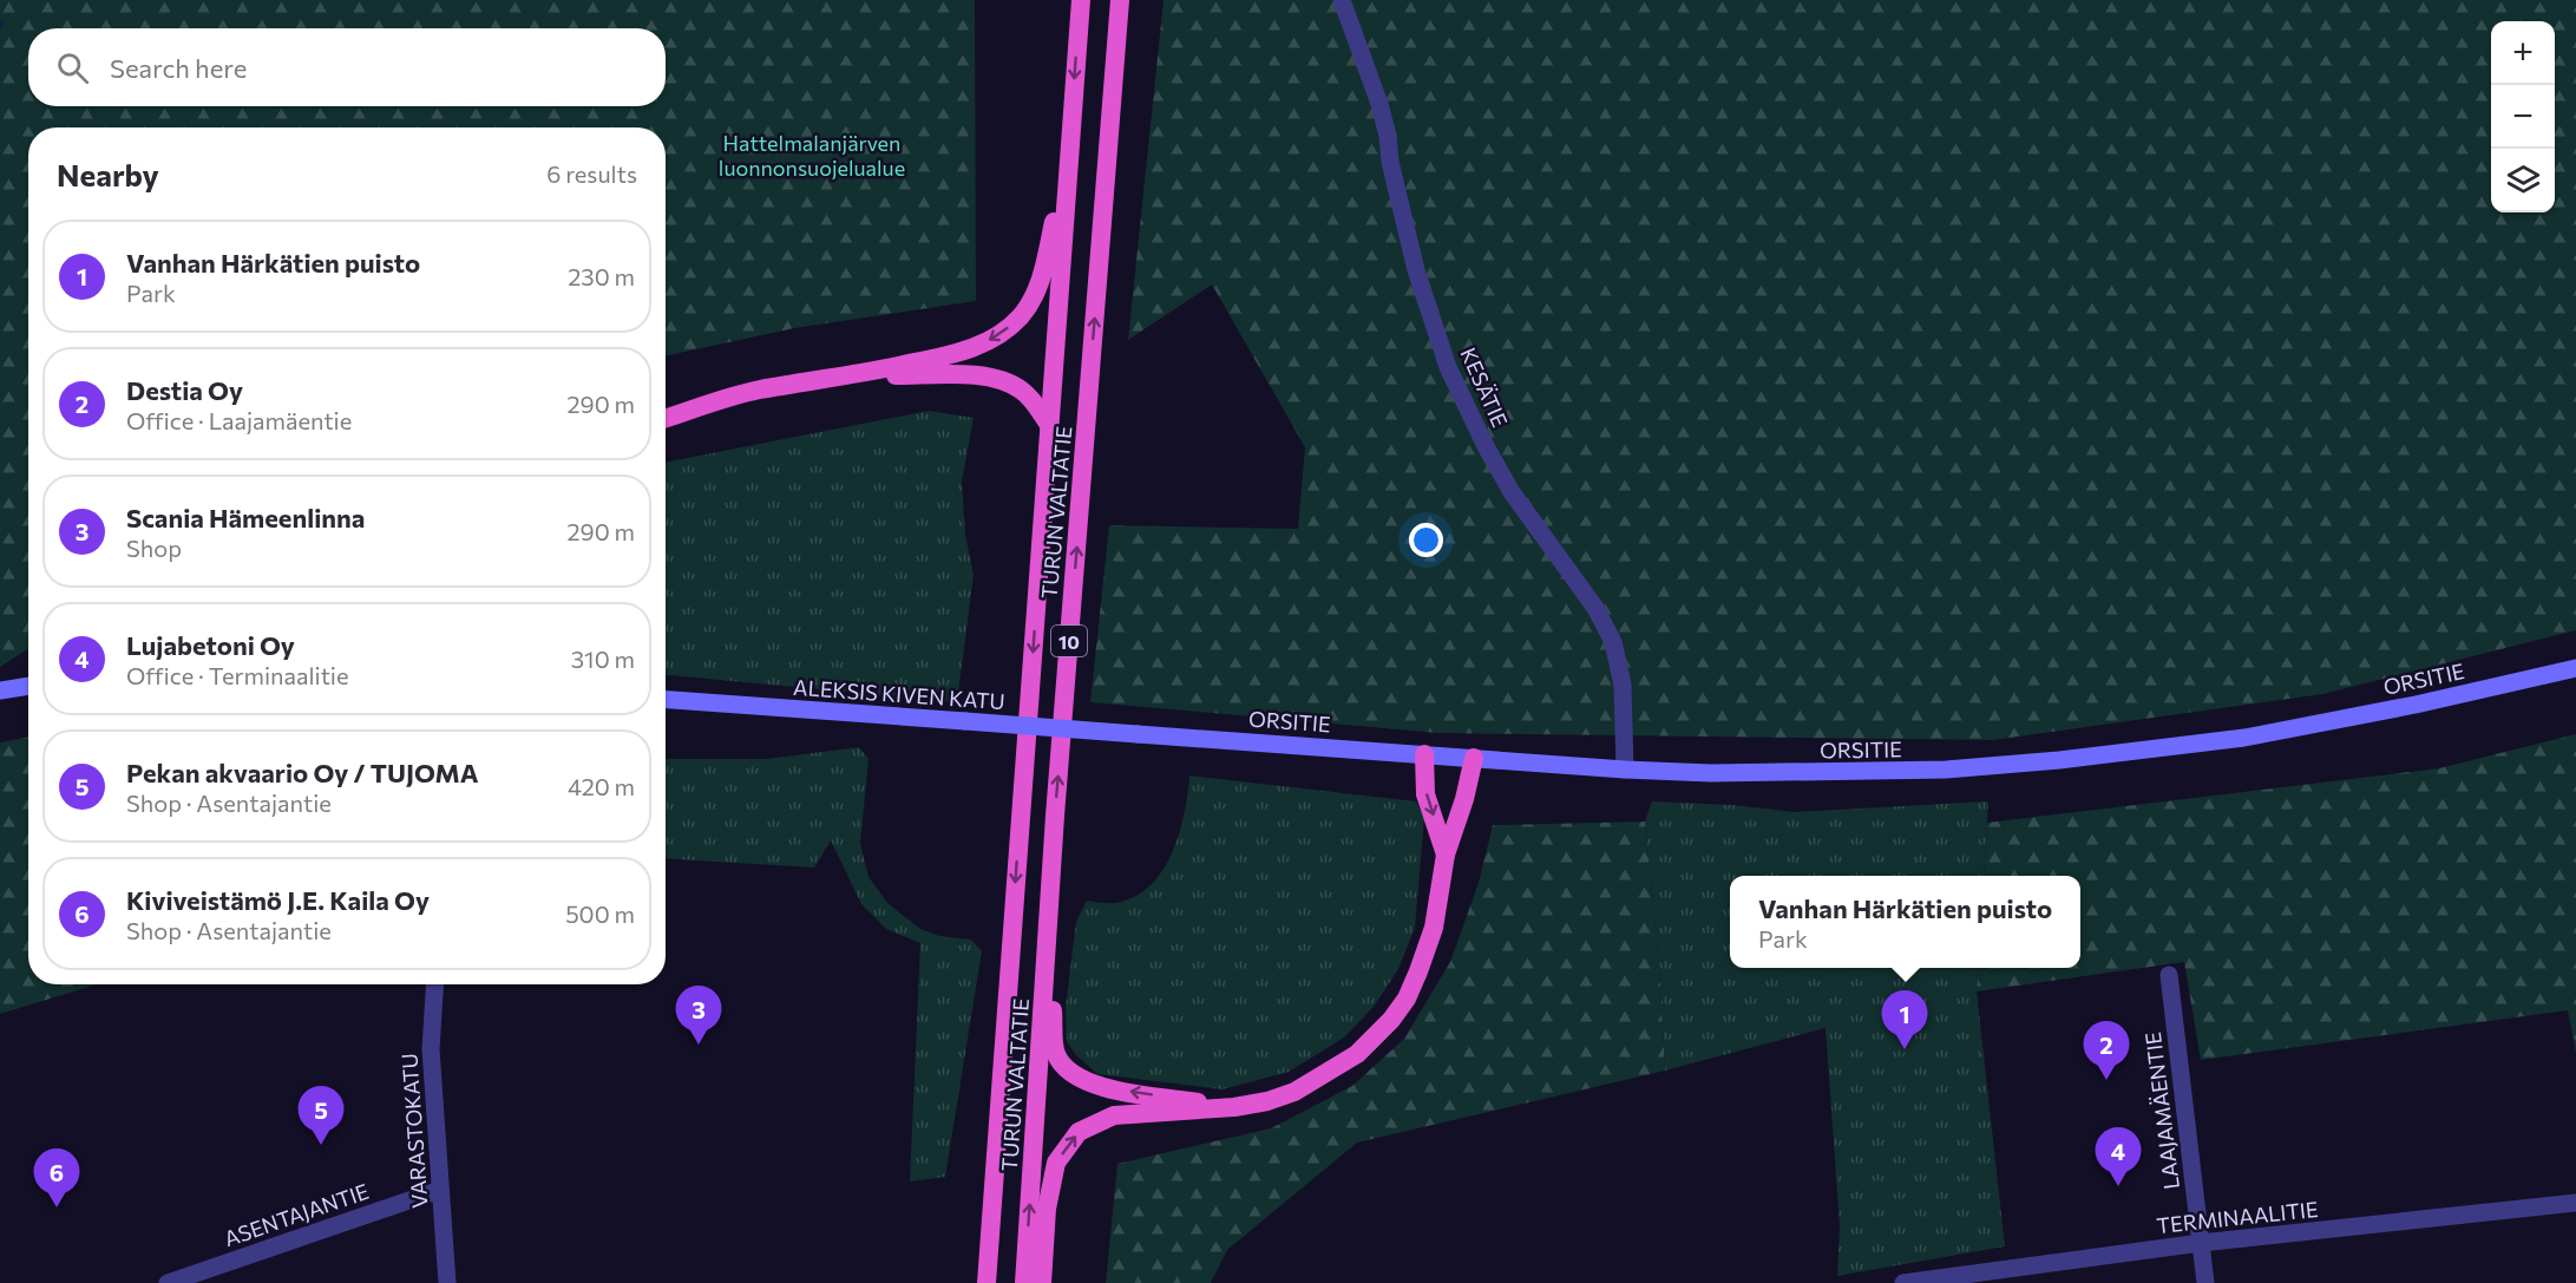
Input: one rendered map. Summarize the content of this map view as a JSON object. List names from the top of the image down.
{
  "streets": {
    "highway": ["TURUN VALTATIE", "10"],
    "main road": ["ORSITIE", "ALEKSIS KIVEN KATU"],
    "street": [
      "KESÄTIE",
      "LAAJAMÄENTIE",
      "VARASTOKATU",
      "ASENTAJANTIE",
      "TERMINAALITIE"
    ]
  },
  "crossings": [
    ["KESÄTIE", "ORSITIE"],
    ["ORSITIE", "ALEKSIS KIVEN KATU"],
    ["LAAJAMÄENTIE", "TERMINAALITIE"],
    ["VARASTOKATU", "ASENTAJANTIE"]
  ],
  "parks": ["Hattelmalanjärven luonnonsuojelualue"],
  "page": {
    "map_buttons": ["+", "−"],
    "search": "Search here",
    "heading": ["Nearby", "6 results"],
    "list": [
      {
        "mark": "1",
        "name": "Vanhan Härkätien puisto",
        "note": "Park",
        "value": "230 m"
      },
      {
        "mark": "2",
        "name": "Destia Oy",
        "note": "Office · Laajamäentie",
        "value": "290 m"
      },
      {
        "mark": "3",
        "name": "Scania Hämeenlinna",
        "note": "Shop",
        "value": "290 m"
      },
      {
        "mark": "4",
        "name": "Lujabetoni Oy",
        "note": "Office · Terminaalitie",
        "value": "310 m"
      },
      {
        "mark": "5",
        "name": "Pekan akvaario Oy / TUJOMA",
        "note": "Shop · Asentajantie",
        "value": "420 m"
      },
      {
        "mark": "6",
        "name": "Kiviveistämö J.E. Kaila Oy",
        "note": "Shop · Asentajantie",
        "value": "500 m"
      }
    ],
    "popup": ["Vanhan Härkätien puisto", "Park"],
    "pins": [
      "3",
      "1",
      "2",
      "5",
      "4",
      "6"
    ]
  }
}
